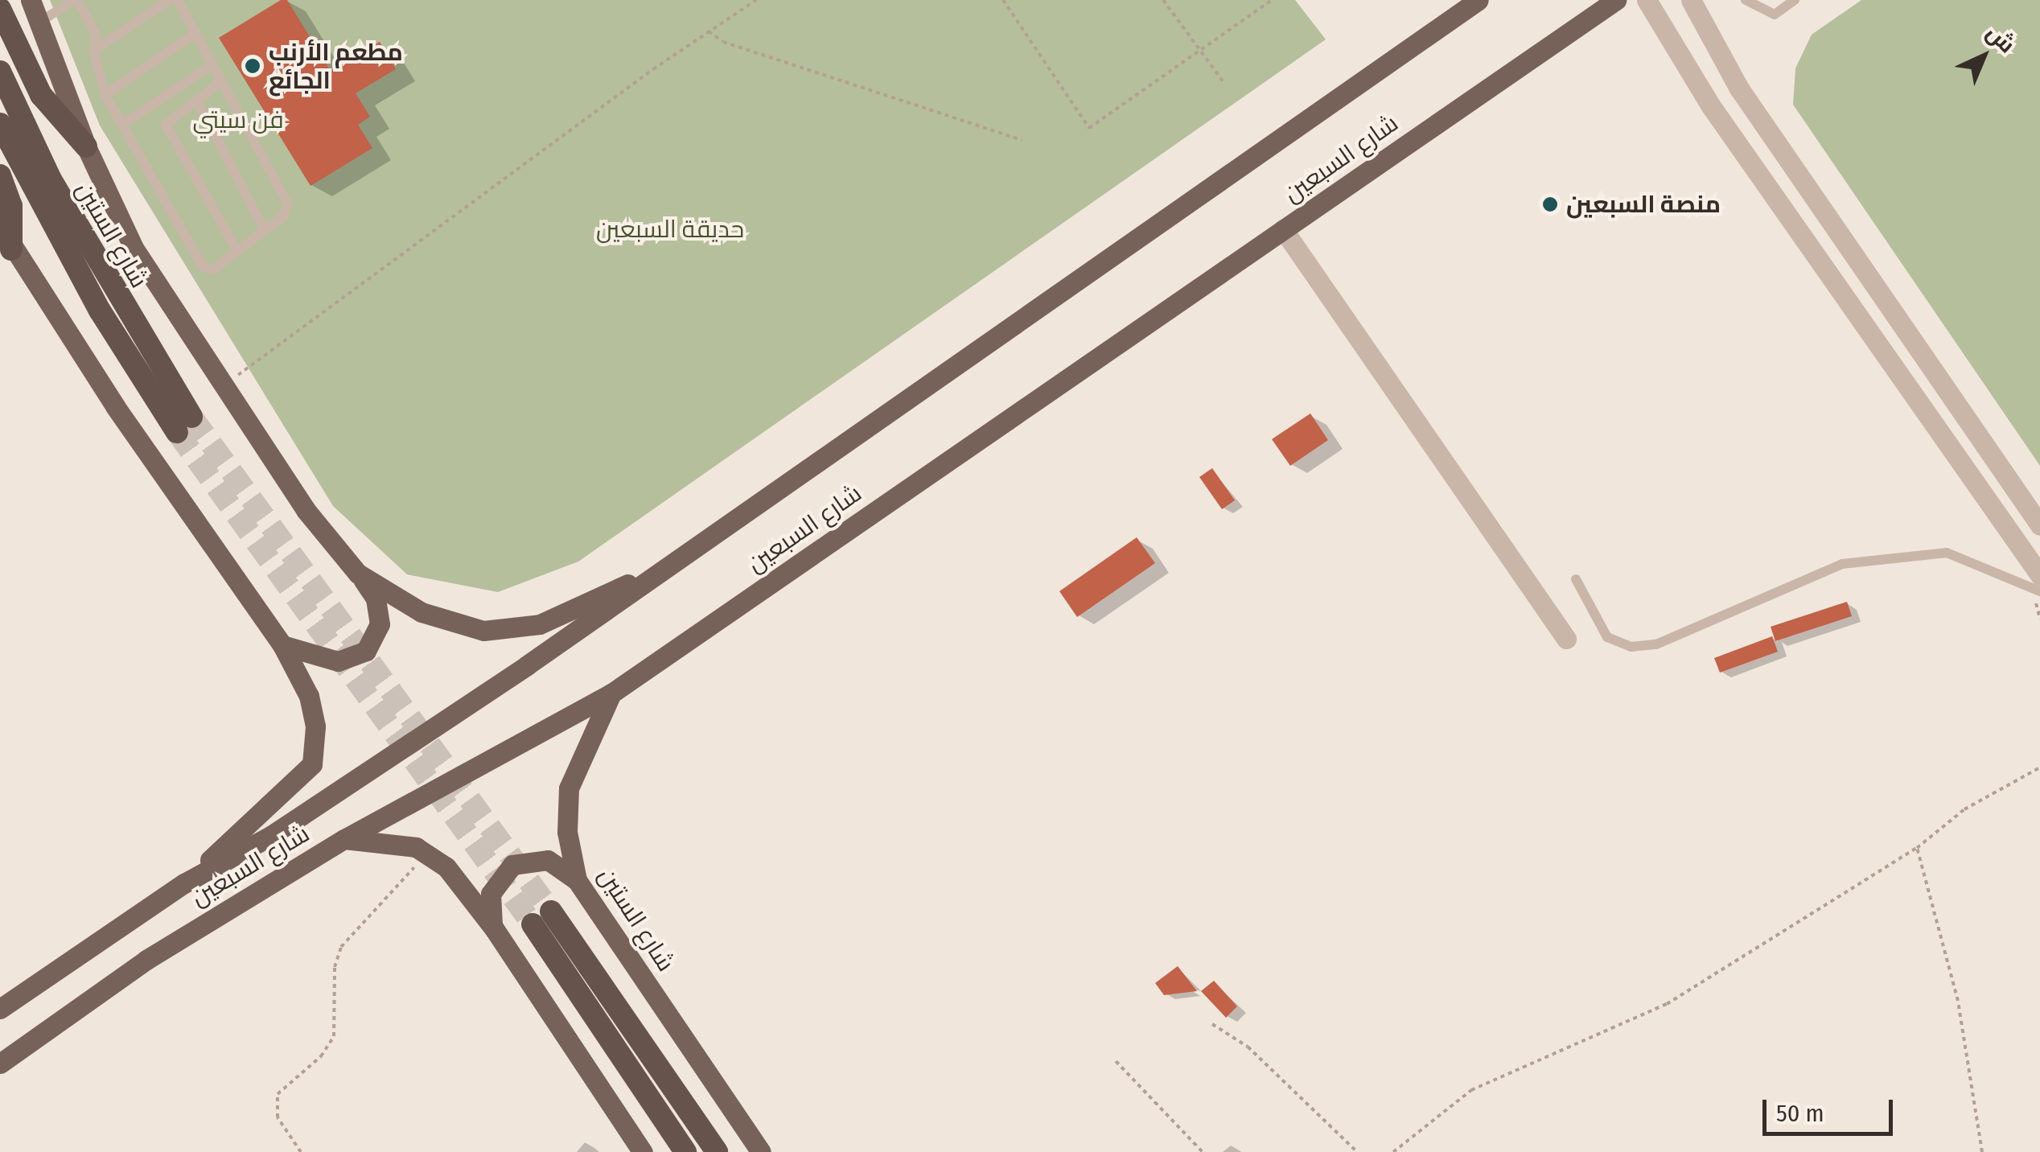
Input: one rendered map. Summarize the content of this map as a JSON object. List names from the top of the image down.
{
  "streets": {
    "highway": ["شارع الستين"],
    "main road": ["شارع السبعين"]
  },
  "crossings": [
    ["شارع السبعين", "شارع الستين"]
  ],
  "parks": ["فن سيتي", "حديقة السبعين"],
  "places": ["مطعم الأرنب الجائع", "منصة السبعين"],
  "scale_bar": "50 m",
  "north": "top right"
}
